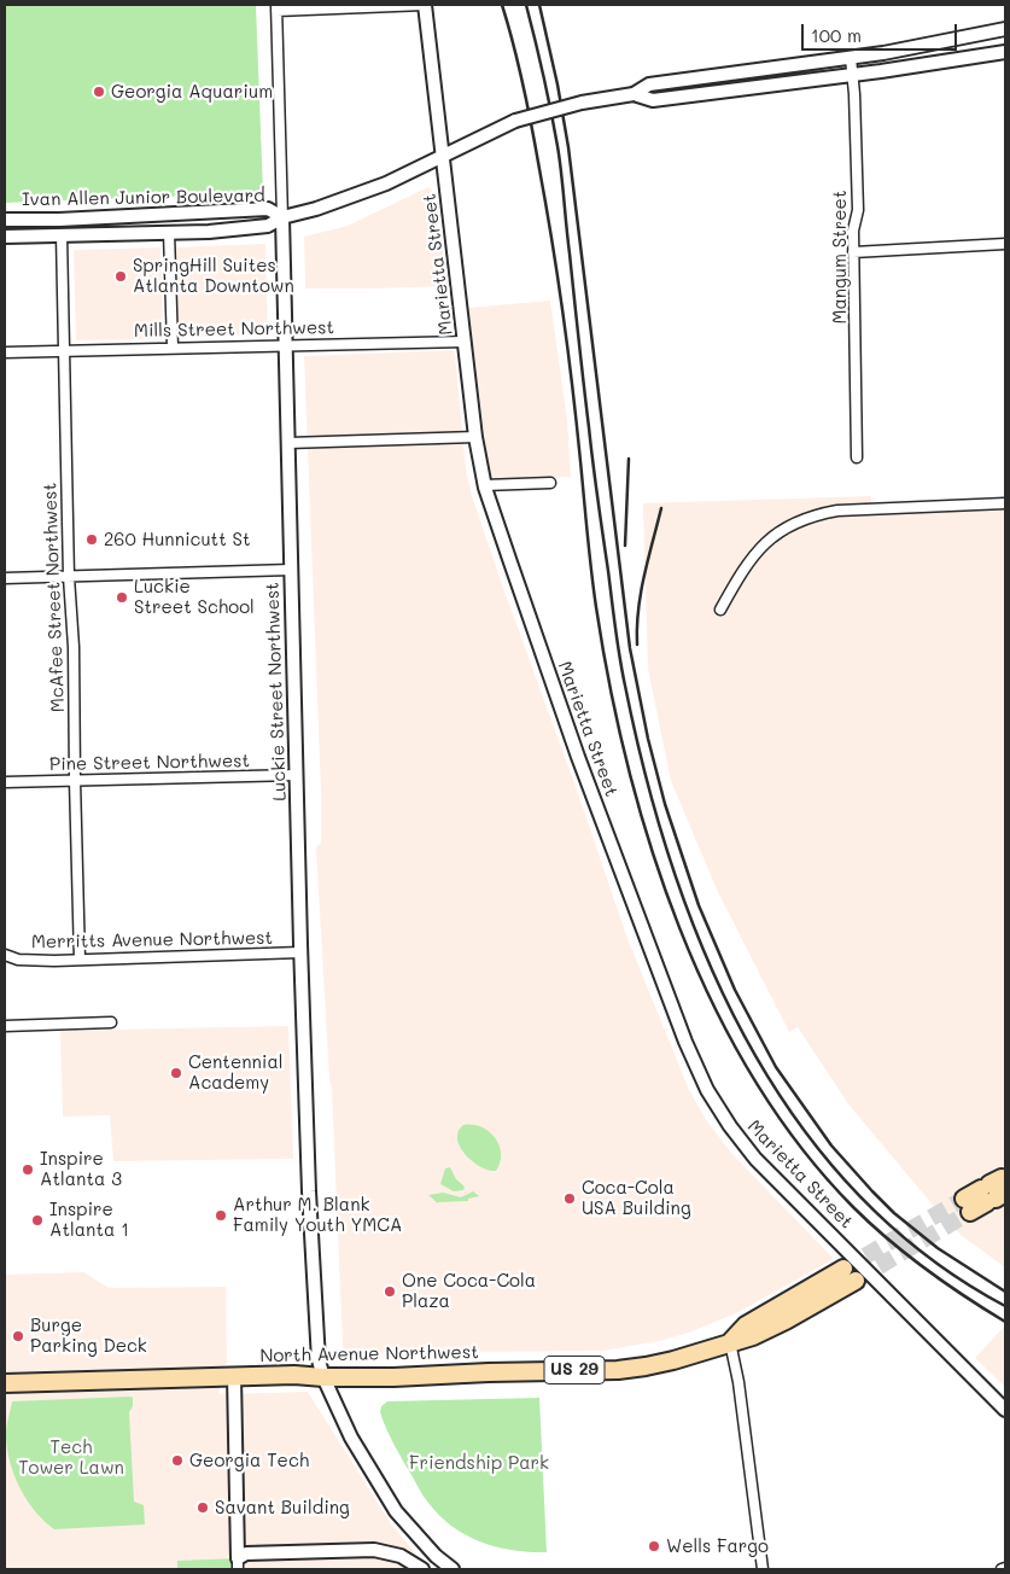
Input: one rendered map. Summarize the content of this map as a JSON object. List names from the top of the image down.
{
  "streets": {
    "highway": ["North Avenue Northwest", "US 29"],
    "main road": ["Ivan Allen Junior Boulevard", "Marietta Street", "Luckie Street Northwest"],
    "street": [
      "Mangum Street",
      "Mills Street Northwest",
      "McAfee Street Northwest",
      "Pine Street Northwest",
      "Merritts Avenue Northwest"
    ]
  },
  "crossings": [
    ["Ivan Allen Junior Boulevard", "Mangum Street"],
    ["Ivan Allen Junior Boulevard", "Marietta Street"],
    ["Ivan Allen Junior Boulevard", "McAfee Street Northwest"],
    ["Ivan Allen Junior Boulevard", "Luckie Street Northwest"],
    ["Marietta Street", "Mills Street Northwest"],
    ["Marietta Street", "North Avenue Northwest"],
    ["Mills Street Northwest", "McAfee Street Northwest"],
    ["Mills Street Northwest", "Luckie Street Northwest"],
    ["McAfee Street Northwest", "Pine Street Northwest"],
    ["McAfee Street Northwest", "Merritts Avenue Northwest"],
    ["Luckie Street Northwest", "Pine Street Northwest"],
    ["Luckie Street Northwest", "Merritts Avenue Northwest"],
    ["Luckie Street Northwest", "North Avenue Northwest"]
  ],
  "parks": ["Tech Tower Lawn", "Friendship Park"],
  "places": [
    "Georgia Aquarium",
    "SpringHill Suites Atlanta Downtown",
    "260 Hunnicutt St",
    "Luckie Street School",
    "Centennial Academy",
    "Inspire Atlanta 3",
    "Coca-Cola USA Building",
    "Arthur M. Blank Family Youth YMCA",
    "Inspire Atlanta 1",
    "One Coca-Cola Plaza",
    "Burge Parking Deck",
    "Georgia Tech",
    "Savant Building",
    "Wells Fargo"
  ],
  "scale_bar": "100 m"
}
